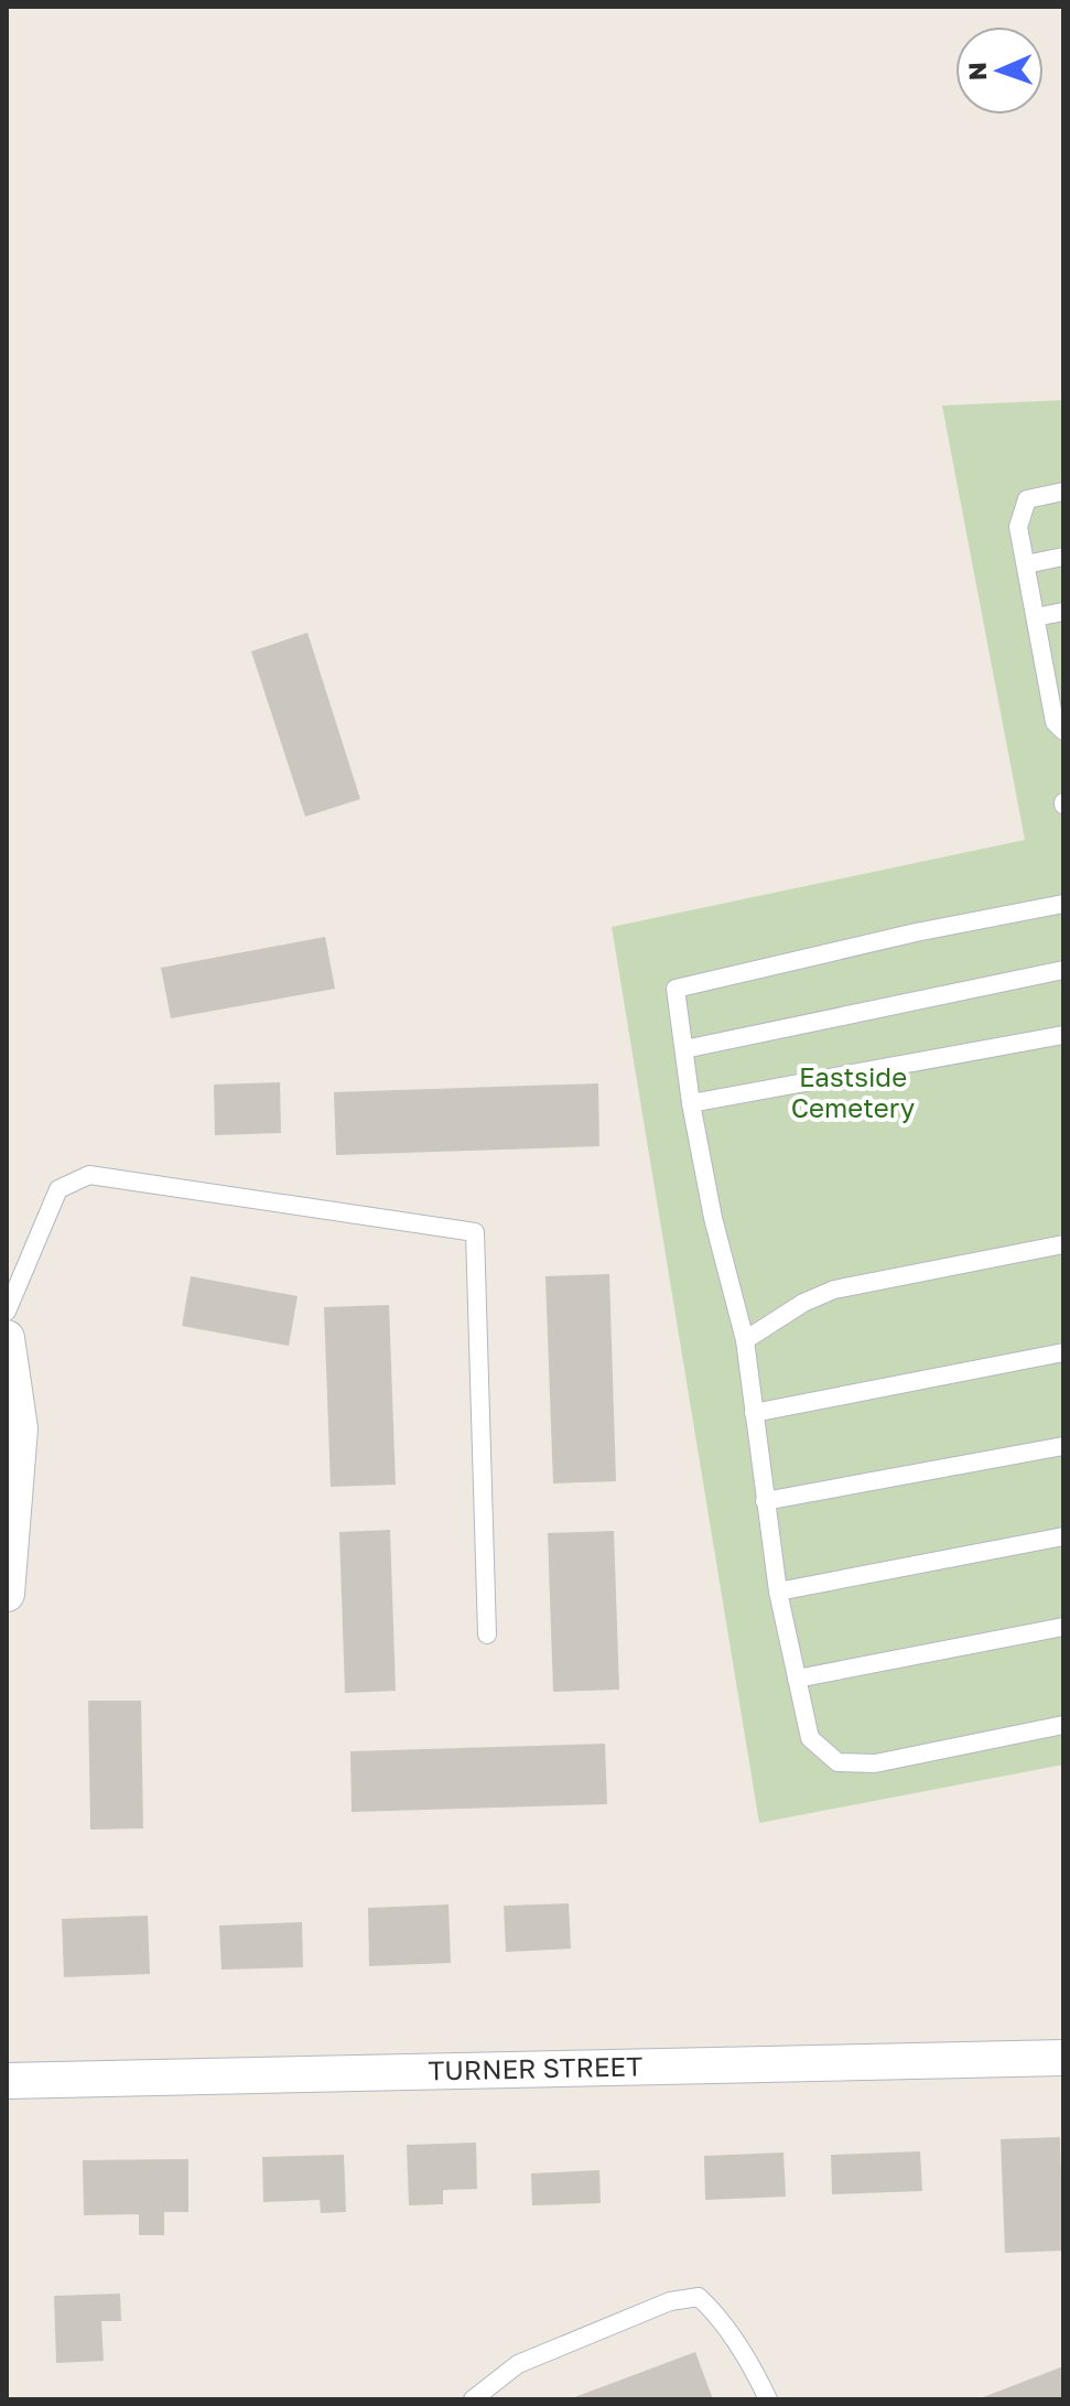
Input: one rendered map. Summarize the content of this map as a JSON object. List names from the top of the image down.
{
  "streets": {
    "street": ["TURNER STREET"]
  },
  "parks": ["Eastside Cemetery"],
  "north": "left"
}
